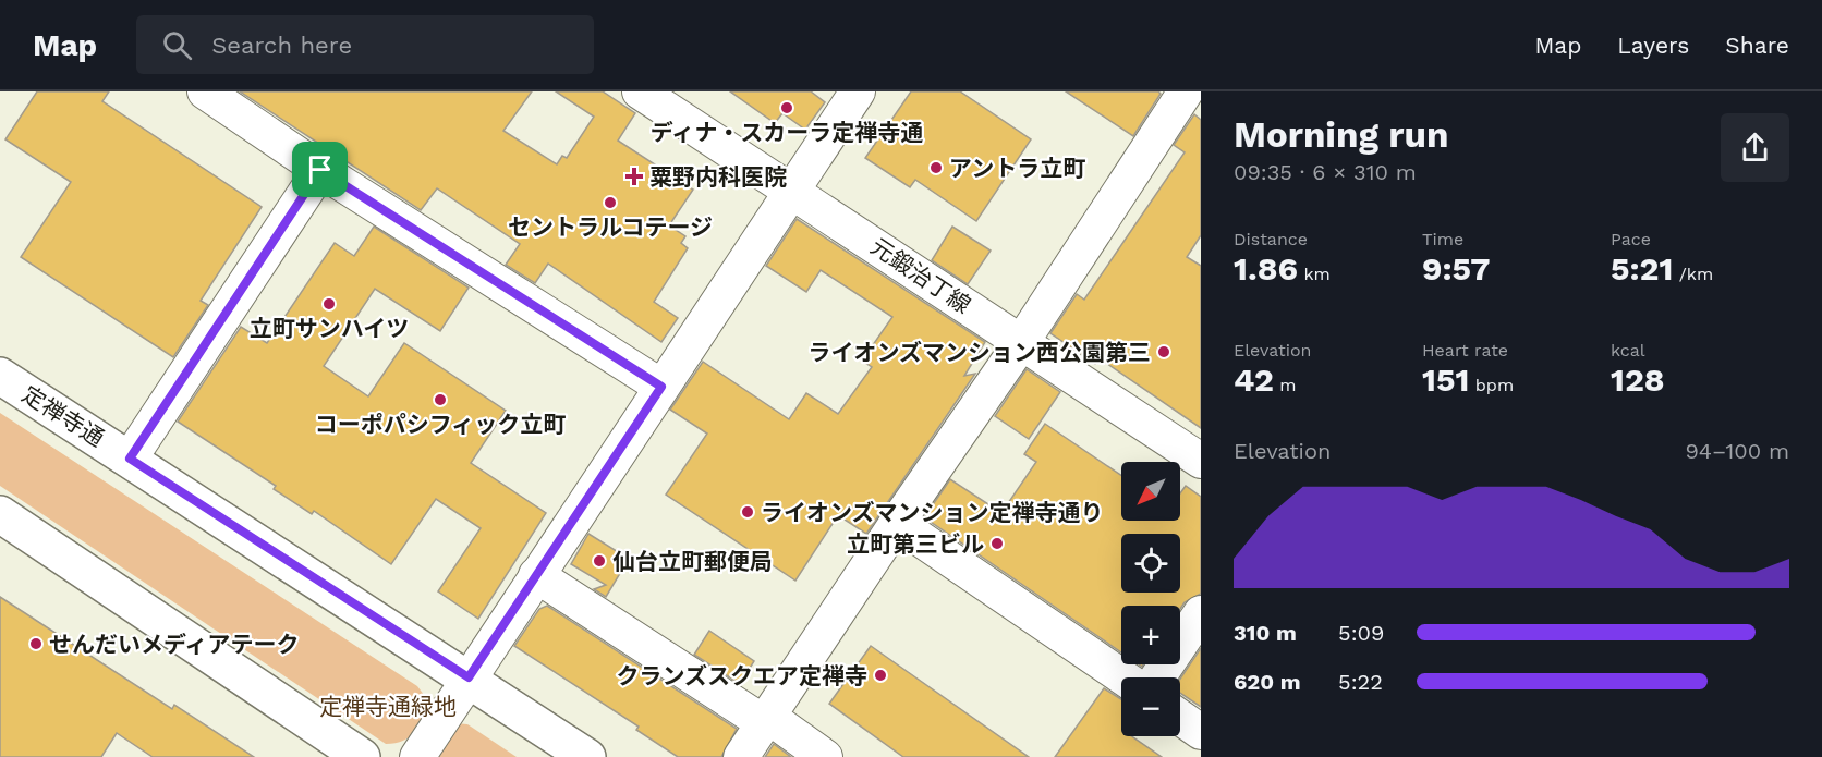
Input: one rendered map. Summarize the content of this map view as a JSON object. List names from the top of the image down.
{
  "streets": {
    "street": ["元鍛治丁線", "定禅寺通"]
  },
  "parks": ["定禅寺通緑地"],
  "places": {
    "other": [
      "ディナ・スカーラ定禅寺通",
      "アントラ立町",
      "セントラルコテージ",
      "立町サンハイツ",
      "ライオンズマンション西公園第三",
      "コーポパシフィック立町",
      "ライオンズマンション定禅寺通り",
      "立町第三ビル",
      "仙台立町郵便局",
      "せんだいメディアテーク",
      "クランズスクエア定禅寺"
    ],
    "health": ["粟野内科医院"]
  },
  "north": "bottom left",
  "page": {
    "header": "Map",
    "search": "Search here",
    "nav": ["Map", "Layers", "Share"],
    "heading": ["Morning run", "09:35 · 6 × 310 m"],
    "stats": [
      ["Distance", "1.86 km"],
      ["Time", "9:57"],
      ["Pace", "5:21 /km"],
      ["Elevation", "42 m"],
      ["Heart rate", "151 bpm"],
      ["kcal", "128"]
    ],
    "chart": ["Elevation", "94–100 m"],
    "map_buttons": ["+", "−"],
    "list": [
      {
        "name": "310 m",
        "note": "5:09"
      },
      {
        "name": "620 m",
        "note": "5:22"
      }
    ]
  }
}
